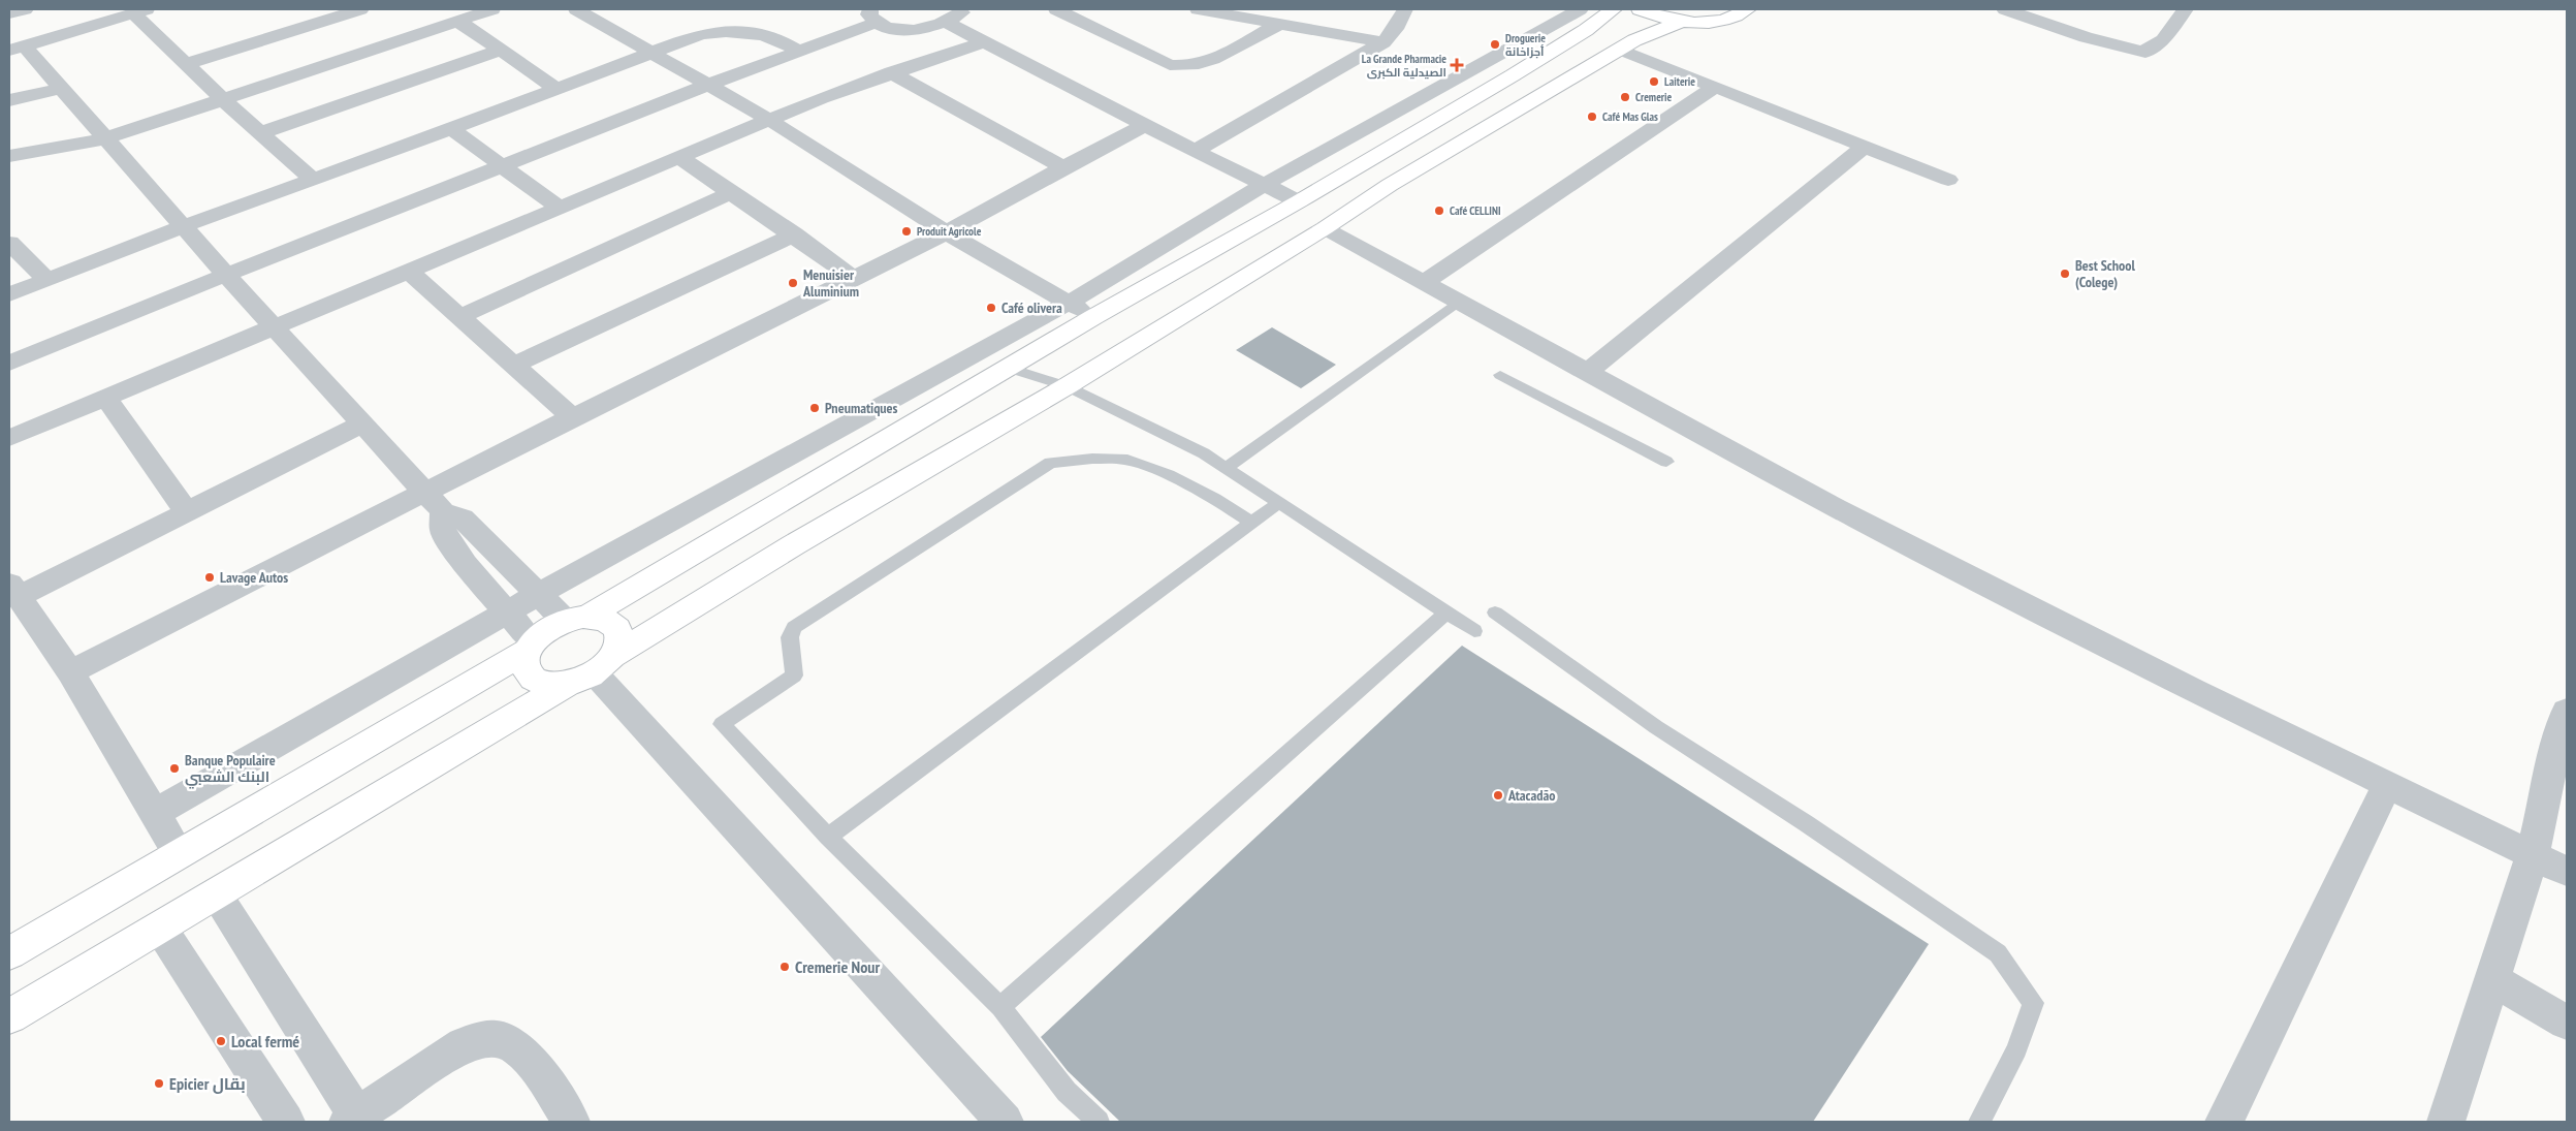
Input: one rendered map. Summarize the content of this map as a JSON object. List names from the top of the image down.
{
  "places": {
    "other": [
      "Droguerie أجزاخانة",
      "Laiterie",
      "Cremerie",
      "Café Mas Glas",
      "Café CELLINI",
      "Produit Agricole",
      "Best School (Colege)",
      "Menuisier Aluminium",
      "Café olivera",
      "Pneumatiques",
      "Lavage Autos",
      "Banque Populaire البنك الشعبي",
      "Atacadão",
      "Cremerie Nour",
      "Local fermé",
      "Epicier بقال"
    ],
    "health": ["La Grande Pharmacie الصيدلية الكبرى"]
  }
}
